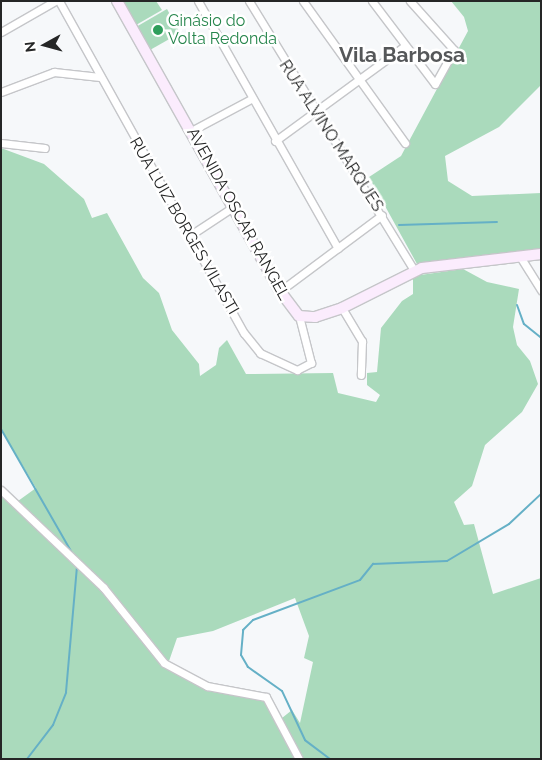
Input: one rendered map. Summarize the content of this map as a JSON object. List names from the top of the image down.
{
  "streets": {
    "main road": ["AVENIDA OSCAR RANGEL"],
    "street": ["RUA ALVINO MARQUES", "RUA LUIZ BORGES VILASTI"]
  },
  "crossings": [
    ["RUA ALVINO MARQUES", "AVENIDA OSCAR RANGEL"],
    ["AVENIDA OSCAR RANGEL", "RUA LUIZ BORGES VILASTI"]
  ],
  "districts": ["Vila Barbosa"],
  "places": ["Ginásio do Volta Redonda"],
  "north": "left"
}
